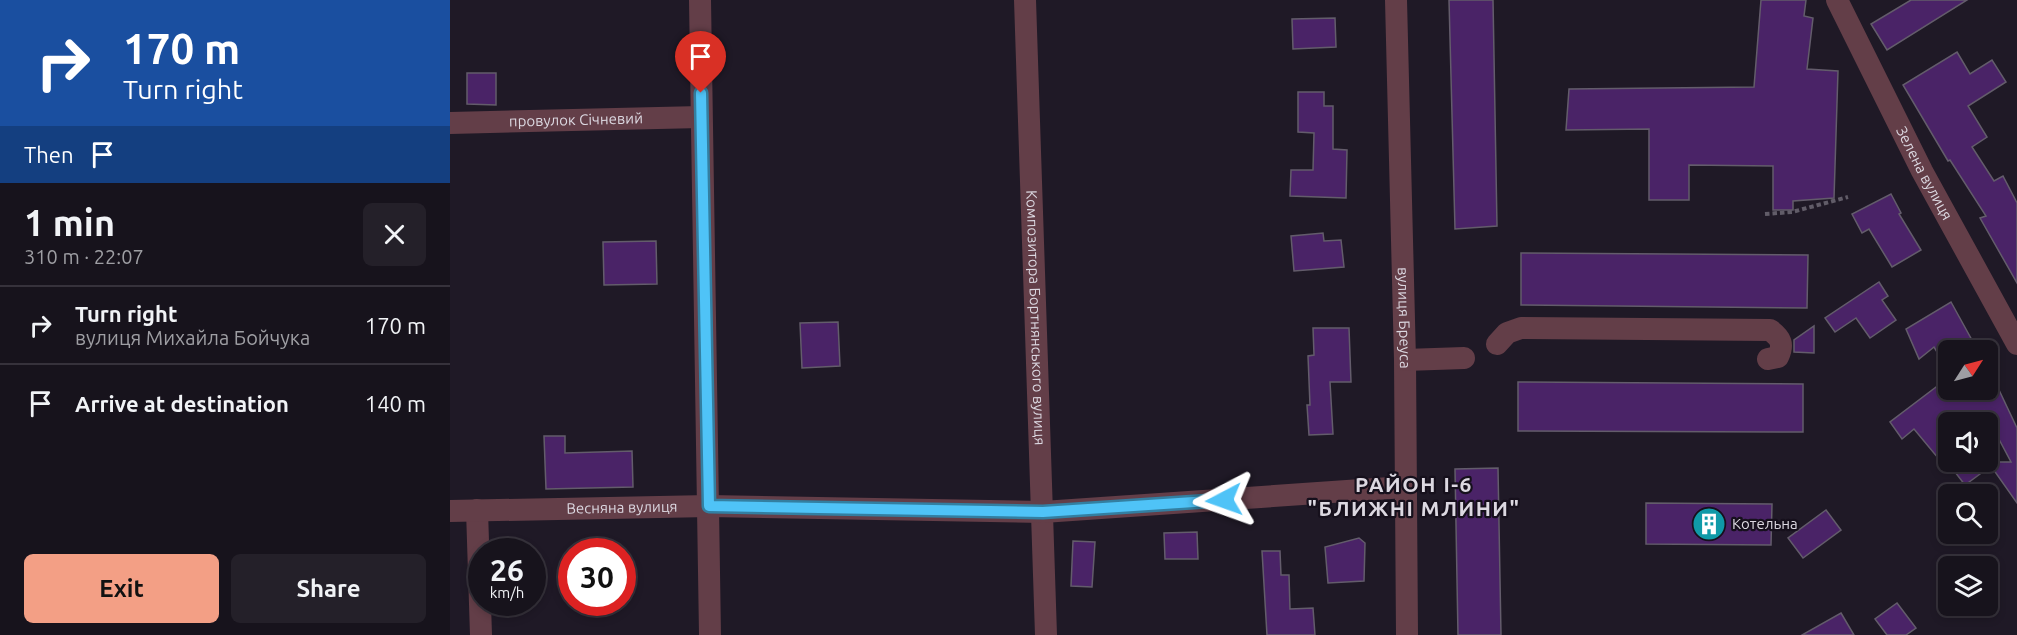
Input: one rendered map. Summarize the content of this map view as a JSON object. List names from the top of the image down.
{
  "streets": {
    "street": [
      "провулок Січневий",
      "Зелена вулиця",
      "Композитора Бортнянського вулиця",
      "вулиця Бреуса",
      "Весняна вулиця"
    ]
  },
  "crossings": [
    ["Композитора Бортнянського вулиця", "Весняна вулиця"],
    ["вулиця Бреуса", "Весняна вулиця"]
  ],
  "districts": ["РАЙОН І-6 \"БЛИЖНІ МЛИНИ\""],
  "places": {
    "building": ["Котельна"]
  },
  "north": "top right",
  "page": {
    "turn": ["170 m", "Turn right"],
    "then": "Then",
    "heading": ["1 min", "310 m · 22:07"],
    "list": [
      {
        "name": "Turn right",
        "note": "вулиця Михайла Бойчука",
        "value": "170 m"
      },
      {
        "name": "Arrive at destination",
        "value": "140 m"
      }
    ],
    "speed": "26 km/h",
    "limit": "30",
    "buttons": ["Exit", "Share"]
  }
}
